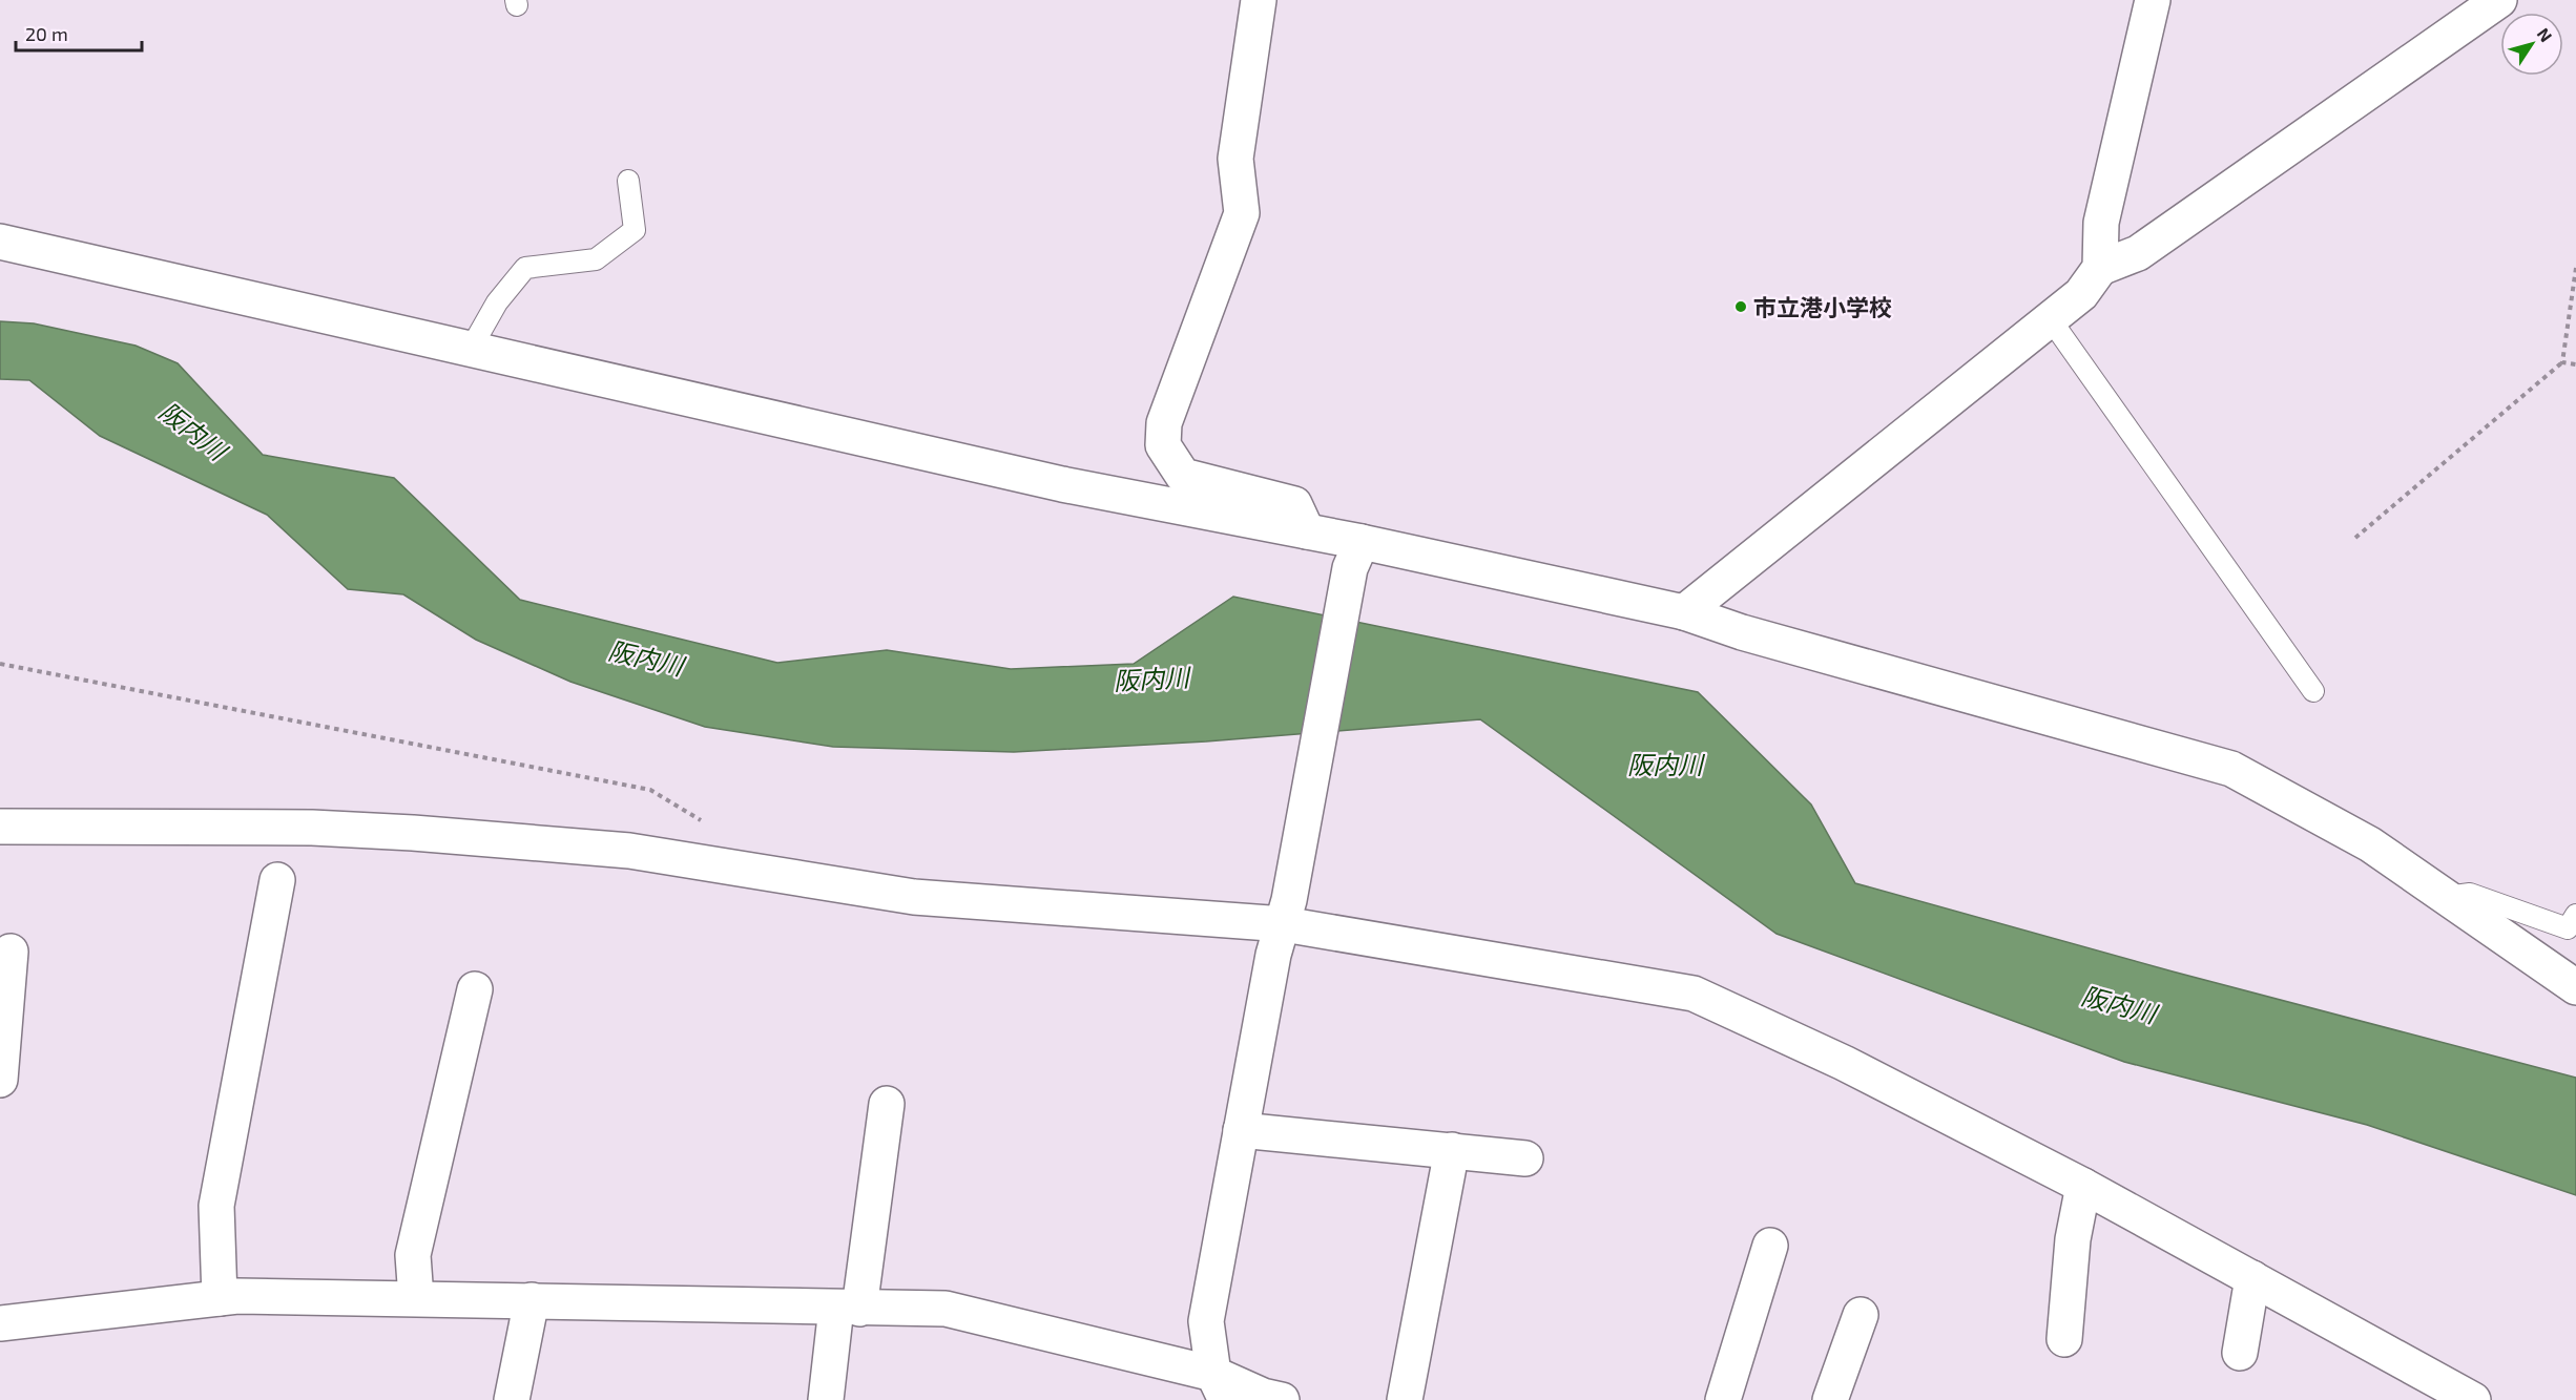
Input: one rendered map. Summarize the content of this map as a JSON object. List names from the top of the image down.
{
  "water": ["阪内川"],
  "places": ["市立港小学校"],
  "scale_bar": "20 m",
  "north": "top right"
}
